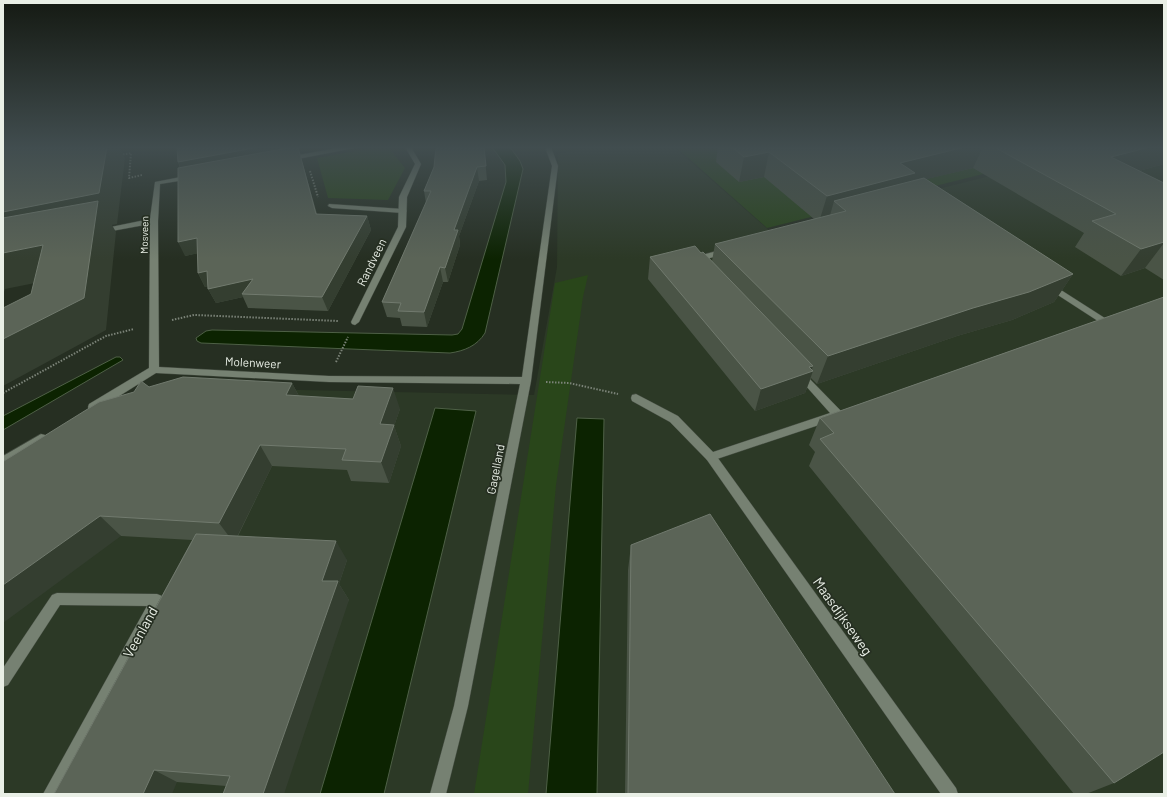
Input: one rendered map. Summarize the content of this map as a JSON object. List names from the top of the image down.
{
  "streets": {
    "street": [
      "Mosveen",
      "Randveen",
      "Molenweer",
      "Gagelland",
      "Maasdijkseweg",
      "Veenland"
    ]
  },
  "crossings": [
    ["Mosveen", "Molenweer"],
    ["Molenweer", "Gagelland"]
  ]
}
